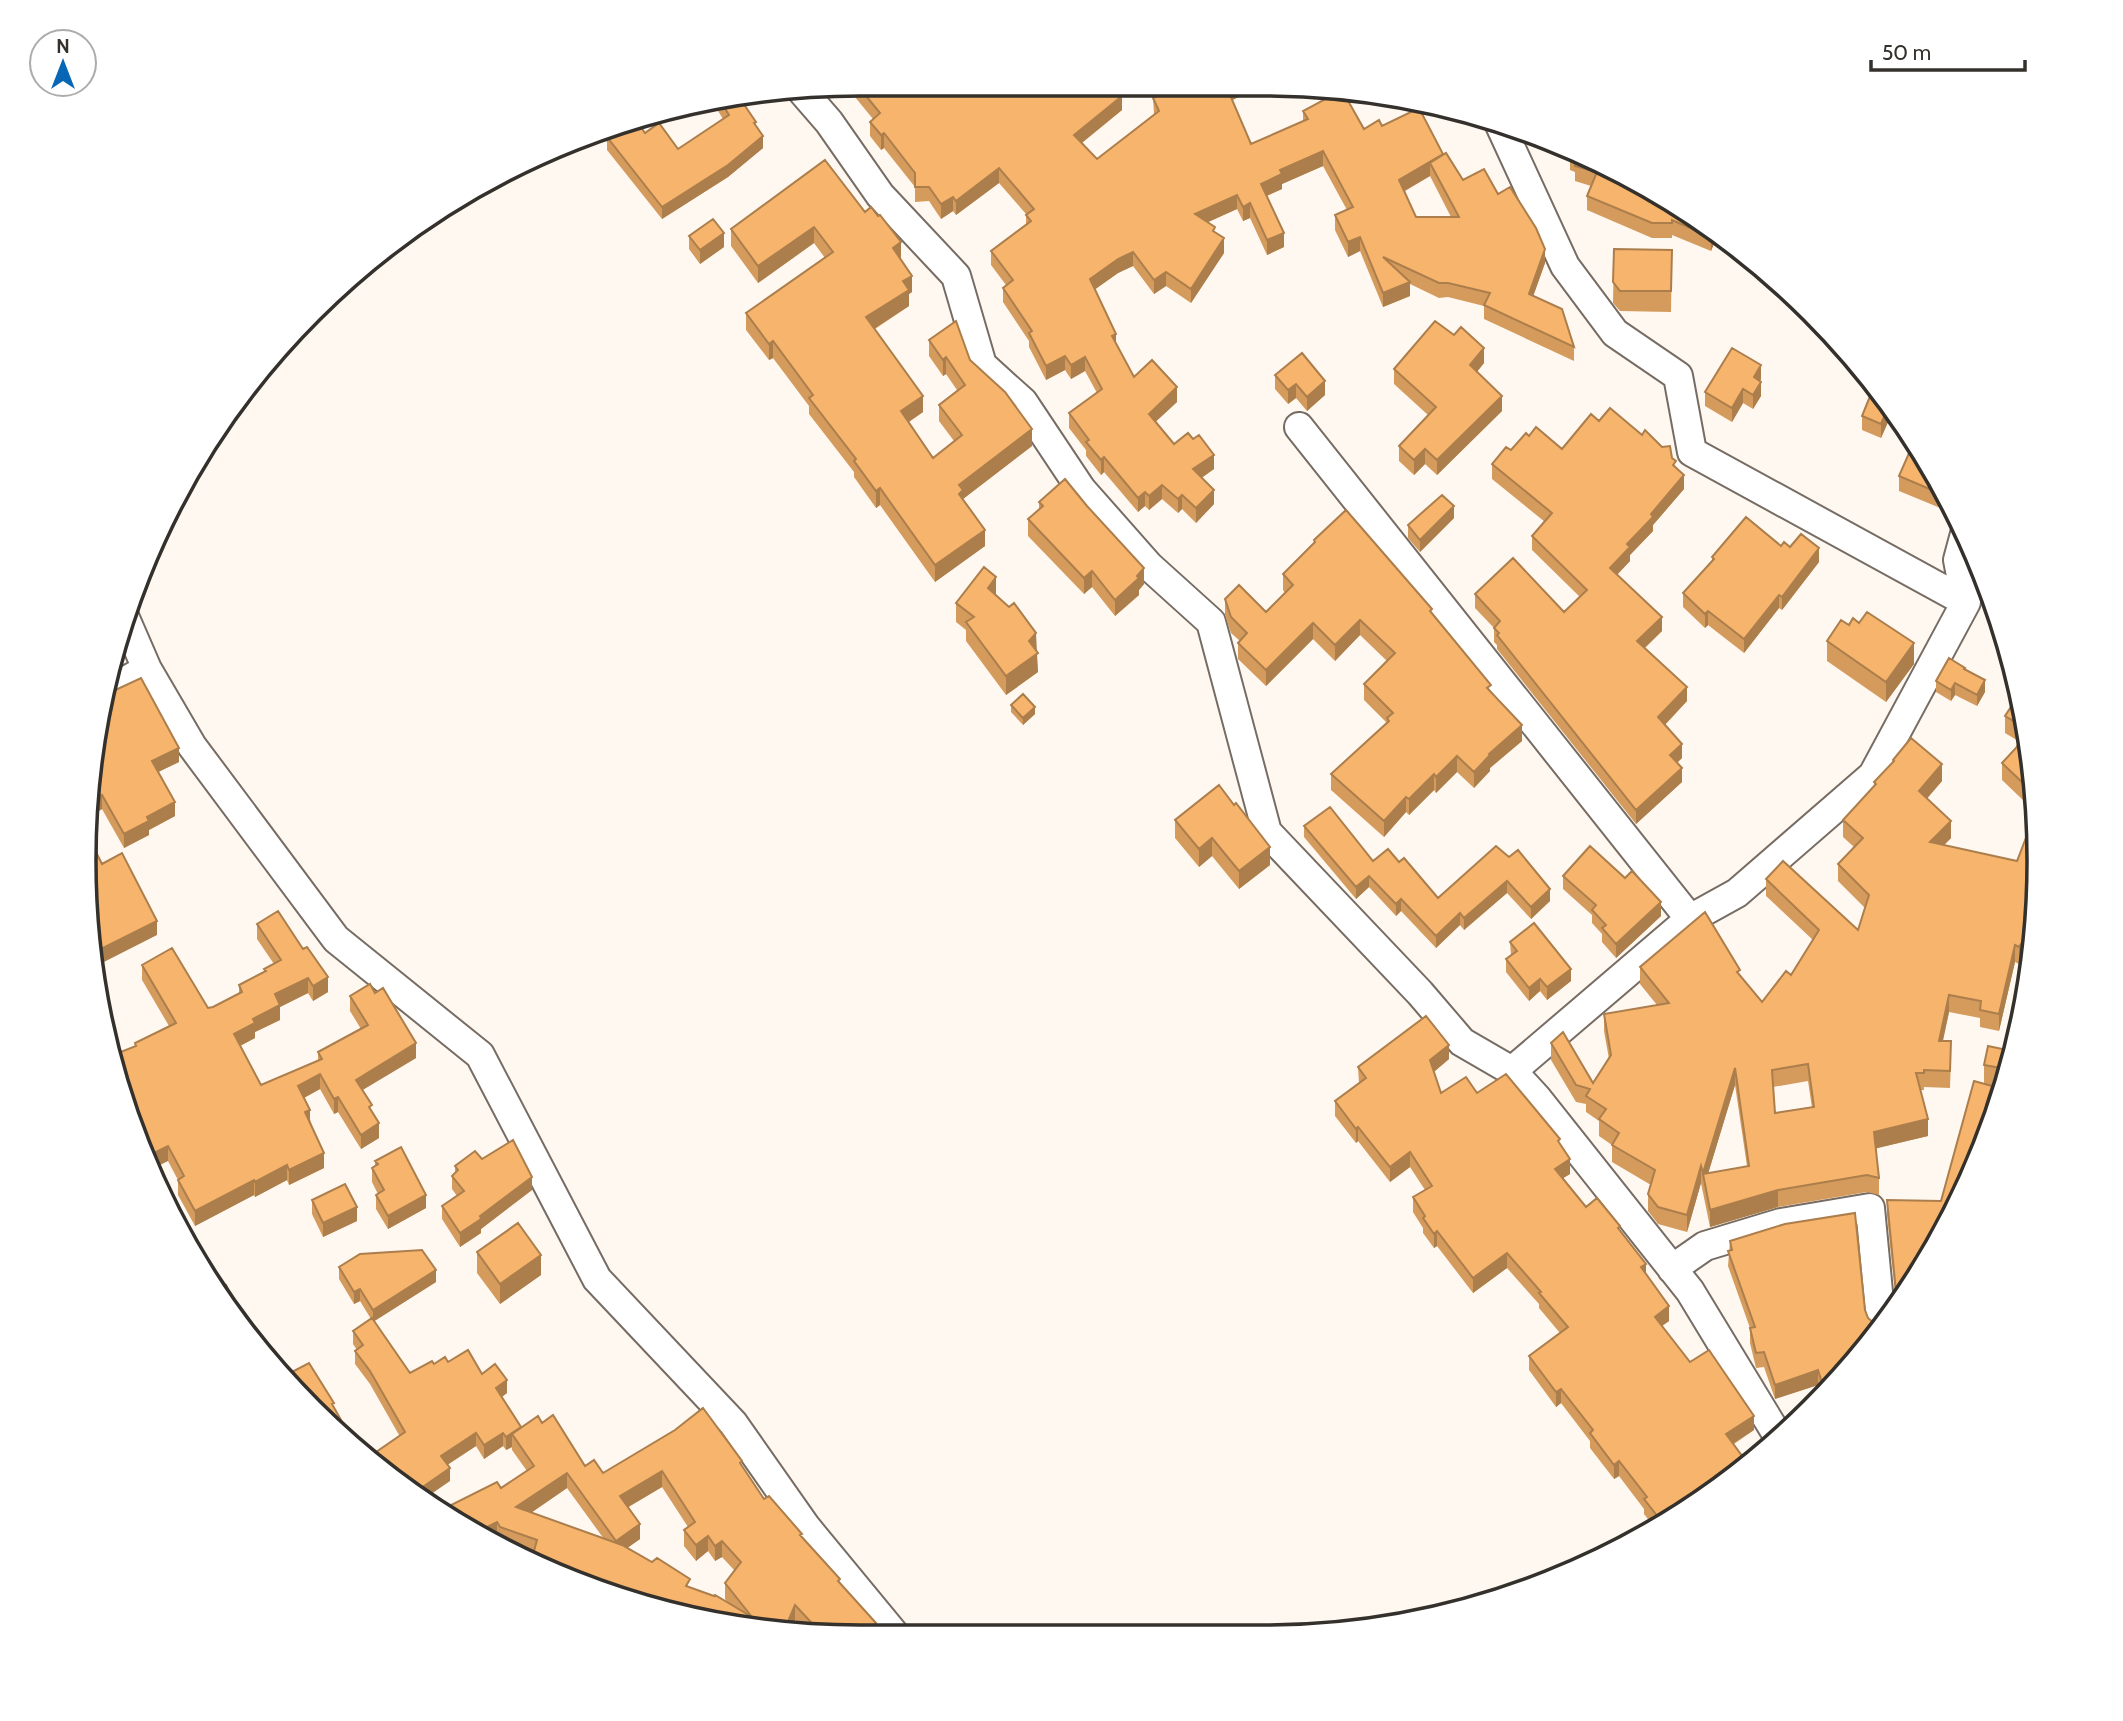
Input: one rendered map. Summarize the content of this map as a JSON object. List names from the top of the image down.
{
  "scale_bar": "50 m",
  "north": "top"
}
